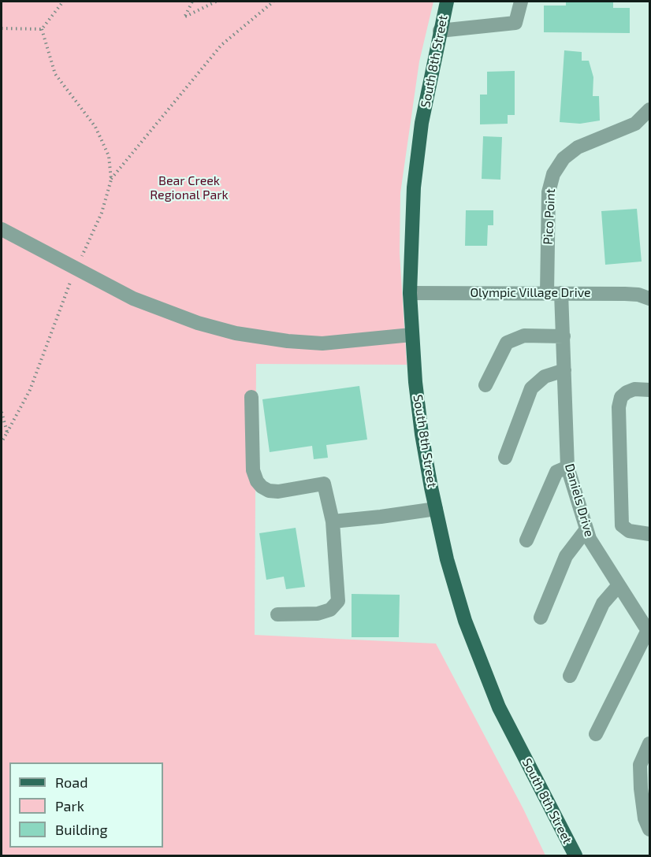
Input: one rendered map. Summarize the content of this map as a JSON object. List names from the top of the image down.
{
  "streets": {
    "main road": ["South 8th Street"],
    "street": ["Pico Point", "Olympic Village Drive", "Daniels Drive"]
  },
  "crossings": [
    ["South 8th Street", "Olympic Village Drive"],
    ["Pico Point", "Olympic Village Drive"],
    ["Olympic Village Drive", "Daniels Drive"]
  ],
  "parks": ["Bear Creek Regional Park"],
  "legend": ["Road", "Park", "Building"]
}
